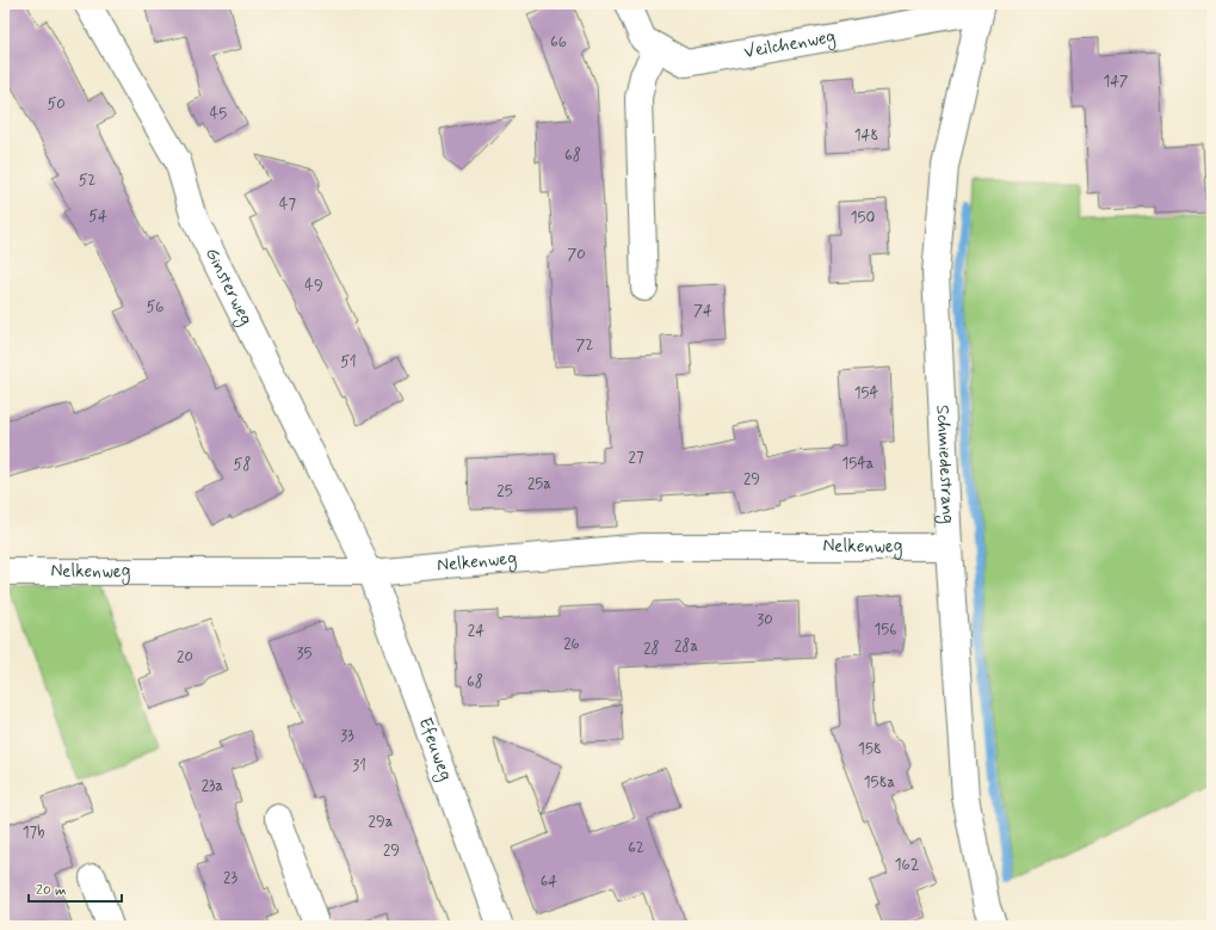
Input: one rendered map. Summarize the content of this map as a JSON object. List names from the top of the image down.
{
  "streets": {
    "street": [
      "Veilchenweg",
      "Ginsterweg",
      "Schmiedestrang",
      "Nelkenweg",
      "Efeuweg"
    ]
  },
  "crossings": [
    ["Veilchenweg", "Schmiedestrang"],
    ["Ginsterweg", "Nelkenweg"],
    ["Ginsterweg", "Efeuweg"],
    ["Schmiedestrang", "Nelkenweg"],
    ["Nelkenweg", "Efeuweg"]
  ],
  "house_numbers": [
    "66",
    "147",
    "50",
    "45",
    "148",
    "68",
    "52",
    "47",
    "54",
    "150",
    "70",
    "49",
    "56",
    "74",
    "72",
    "51",
    "154",
    "27",
    "154a",
    "58",
    "29",
    "25a",
    "25",
    "30",
    "156",
    "24",
    "26",
    "28a",
    "28",
    "35",
    "20",
    "68",
    "33",
    "158",
    "31",
    "158a",
    "23a",
    "29a",
    "17b",
    "62",
    "29",
    "162",
    "23",
    "64"
  ],
  "scale_bar": "20 m"
}
